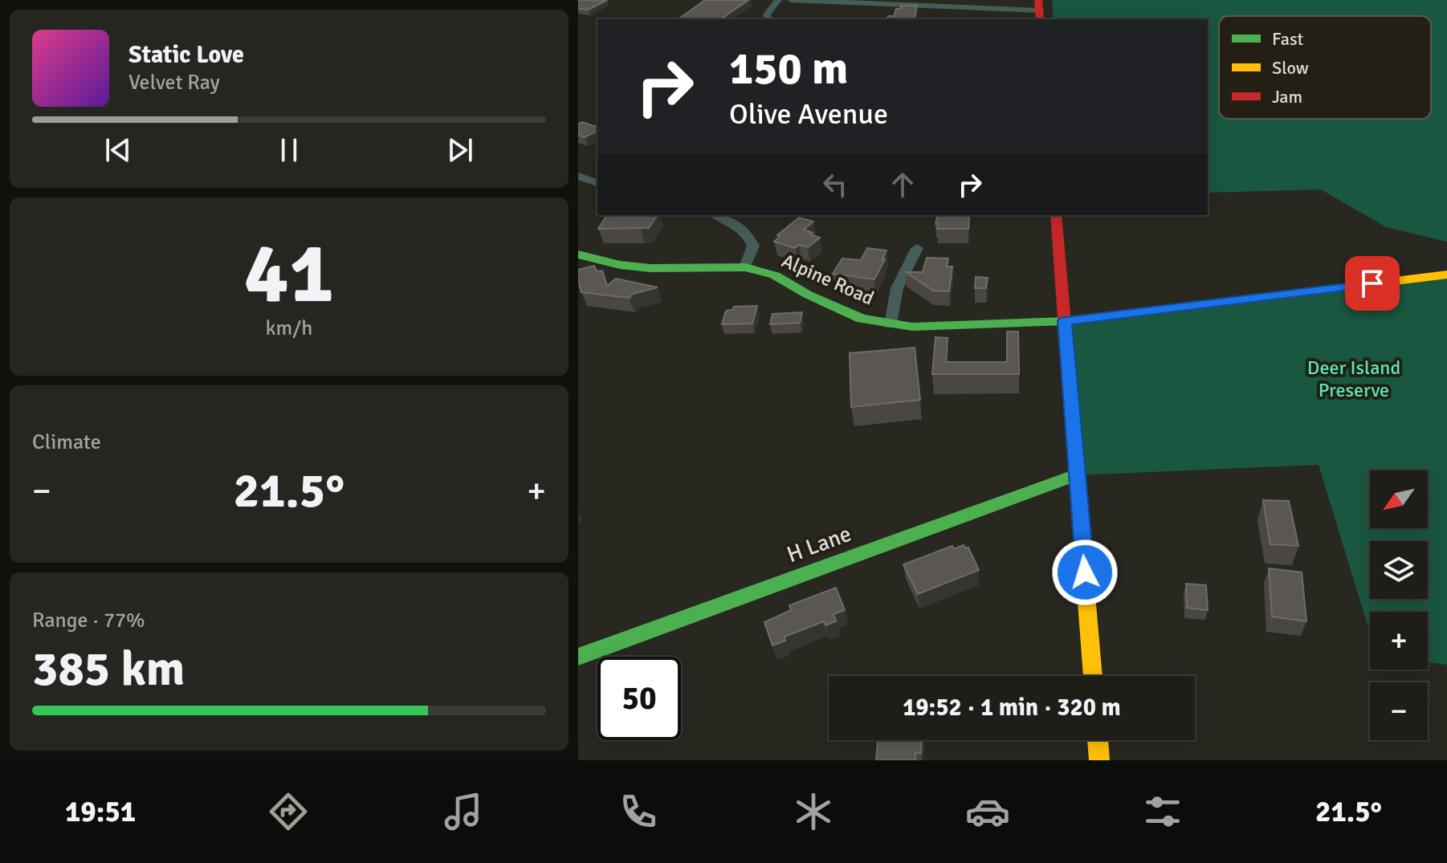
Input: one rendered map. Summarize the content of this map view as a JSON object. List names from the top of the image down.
{
  "streets": {
    "street": ["Alpine Road", "H Lane"]
  },
  "parks": ["Deer Island Preserve"],
  "legend": ["Fast", "Slow", "Jam"],
  "north": "bottom left",
  "page": {
    "turn": ["150 m", "Olive Avenue"],
    "song": ["Static Love", "Velvet Ray"],
    "tile": [
      ["41", "km/h"],
      "Climate",
      ["Range · 77%", "385 km"]
    ],
    "heat": ["−", "21.5°", "+"],
    "map_buttons": ["+", "−"],
    "limit": "50",
    "trip": "19:52 · 1 min · 320 m",
    "tabs": ["19:51", "21.5°"]
  }
}
